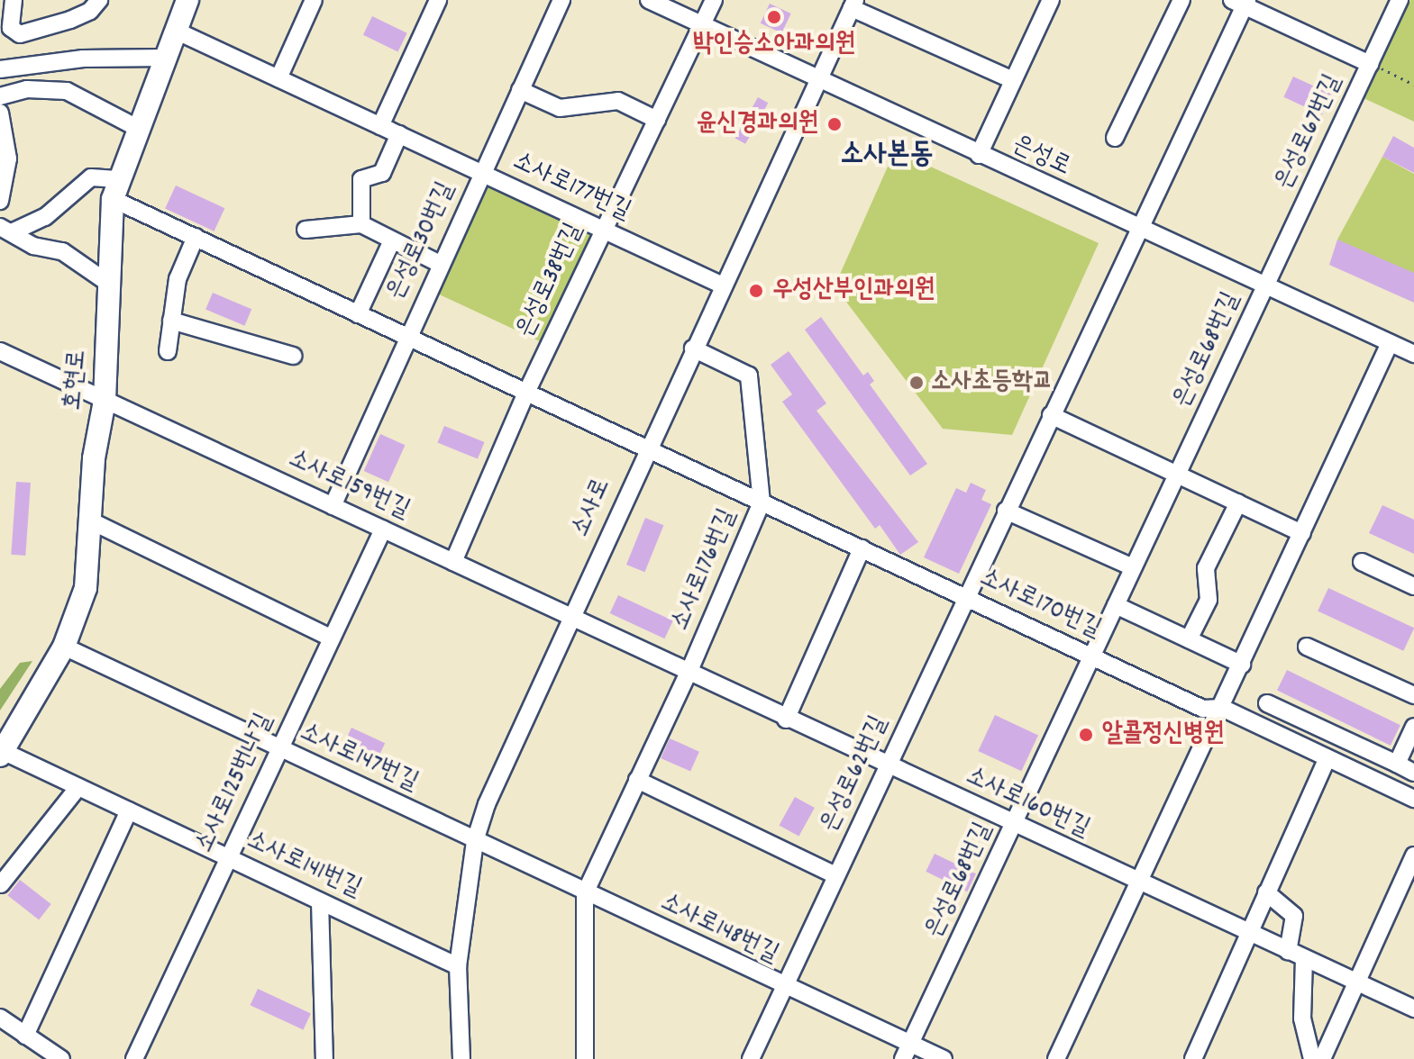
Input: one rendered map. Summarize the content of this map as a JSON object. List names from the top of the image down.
{
  "streets": {
    "main road": ["호현로"],
    "street": [
      "은성로67번길",
      "은성로",
      "소사로177번길",
      "은성로30번길",
      "은성로38번길",
      "은성로68번길",
      "소사로159번길",
      "소사로",
      "소사로176번길",
      "소사로170번길",
      "소사로147번길",
      "은성로62번길",
      "소사로125번나길",
      "소사로160번길",
      "소사로141번길",
      "소사로148번길"
    ]
  },
  "crossings": [
    ["은성로67번길", "은성로"],
    ["은성로67번길", "은성로68번길"],
    ["은성로", "은성로38번길"],
    ["은성로", "은성로68번길"],
    ["은성로", "소사로"],
    ["은성로", "은성로62번길"],
    ["소사로177번길", "은성로30번길"],
    ["소사로177번길", "은성로38번길"],
    ["소사로177번길", "호현로"],
    ["소사로177번길", "소사로"],
    ["은성로30번길", "소사로159번길"],
    ["은성로30번길", "소사로170번길"],
    ["은성로38번길", "소사로159번길"],
    ["은성로38번길", "소사로170번길"],
    ["은성로68번길", "소사로170번길"],
    ["은성로68번길", "소사로160번길"],
    ["은성로68번길", "소사로148번길"],
    ["호현로", "소사로159번길"],
    ["호현로", "소사로170번길"],
    ["호현로", "소사로147번길"],
    ["호현로", "소사로141번길"],
    ["소사로159번길", "소사로"],
    ["소사로159번길", "소사로125번나길"],
    ["소사로159번길", "소사로160번길"],
    ["소사로", "소사로176번길"],
    ["소사로", "소사로170번길"],
    ["소사로", "소사로147번길"],
    ["소사로", "소사로160번길"],
    ["소사로", "소사로141번길"],
    ["소사로", "소사로148번길"],
    ["소사로176번길", "소사로170번길"],
    ["소사로176번길", "소사로160번길"],
    ["소사로176번길", "소사로148번길"],
    ["소사로170번길", "은성로62번길"],
    ["소사로147번길", "소사로125번나길"],
    ["소사로147번길", "소사로148번길"],
    ["은성로62번길", "소사로160번길"],
    ["은성로62번길", "소사로148번길"],
    ["소사로125번나길", "소사로141번길"]
  ],
  "districts": ["소사본동"],
  "places": [
    "박인승소아과의원",
    "윤신경과의원",
    "우성산부인과의원",
    "소사초등학교",
    "알콜정신병원"
  ]
}
